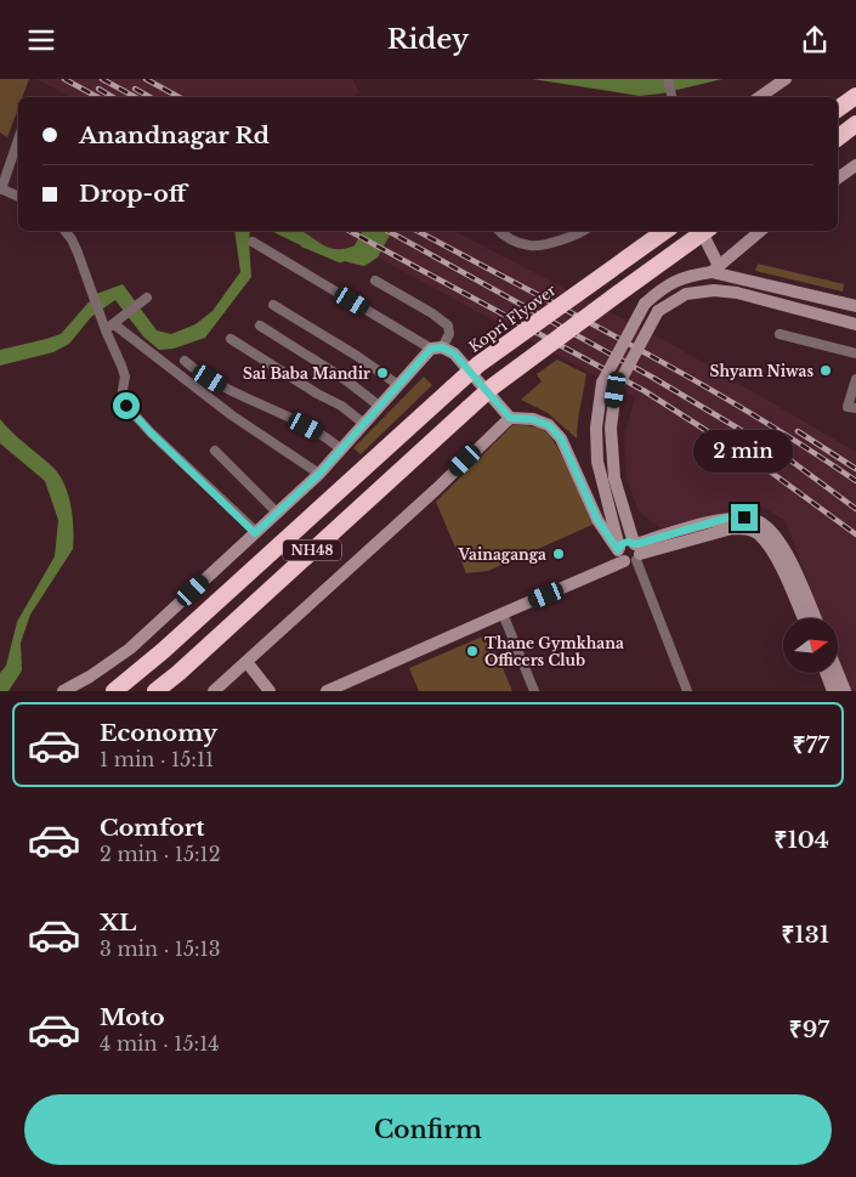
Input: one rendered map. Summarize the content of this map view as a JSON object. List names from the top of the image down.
{
  "streets": {
    "highway": ["Kopri Flyover", "NH48"]
  },
  "places": [
    "Shyam Niwas",
    "Sai Baba Mandir",
    "Vainaganga",
    "Thane Gymkhana Officers Club"
  ],
  "north": "right",
  "page": {
    "header": "Ridey",
    "banner": ["Anandnagar Rd", "Drop-off"],
    "bubble": "2 min",
    "list": [
      {
        "name": "Economy",
        "note": "1 min · 15:11",
        "value": "₹77"
      },
      {
        "name": "Comfort",
        "note": "2 min · 15:12",
        "value": "₹104"
      },
      {
        "name": "XL",
        "note": "3 min · 15:13",
        "value": "₹131"
      },
      {
        "name": "Moto",
        "note": "4 min · 15:14",
        "value": "₹97"
      }
    ],
    "buttons": "Confirm"
  }
}
